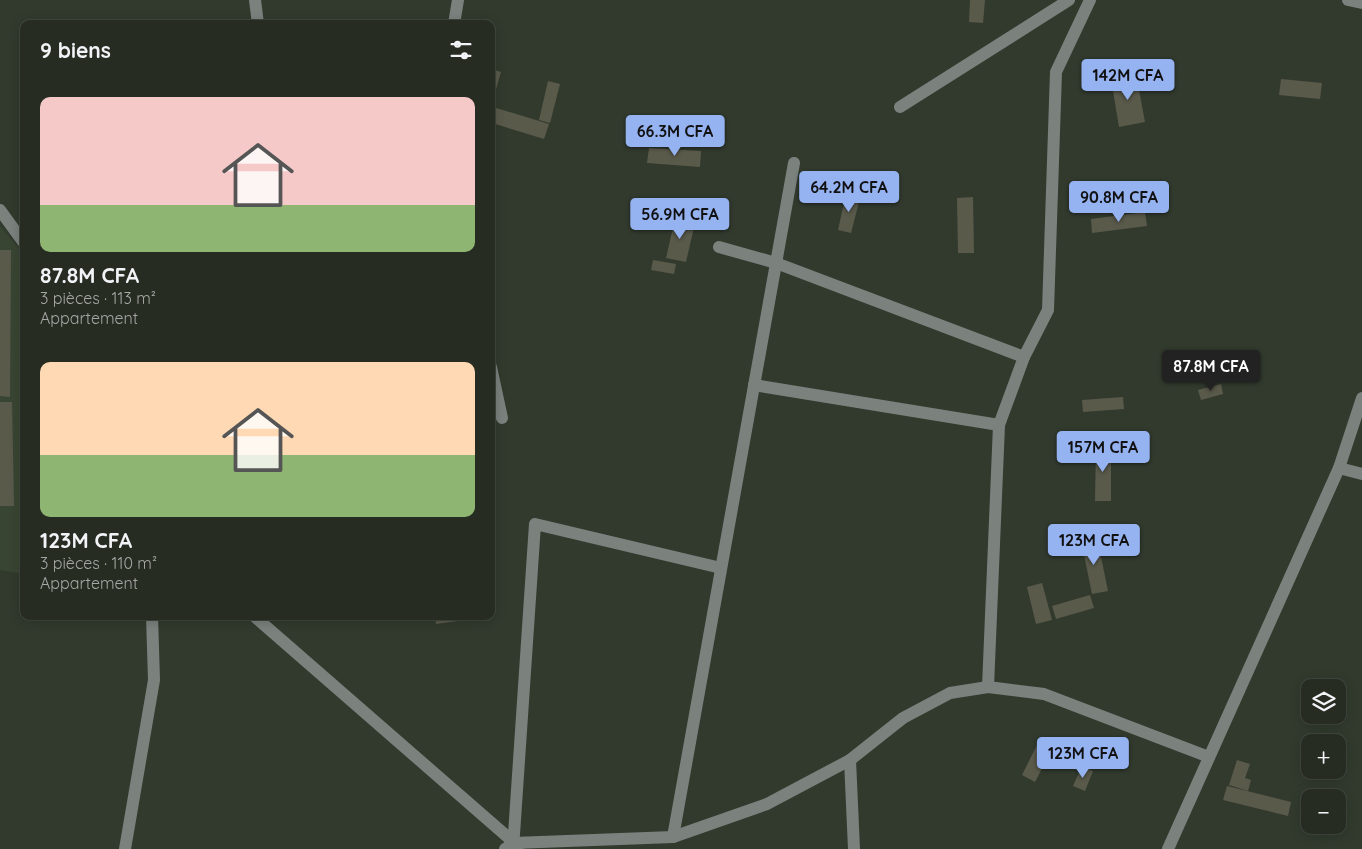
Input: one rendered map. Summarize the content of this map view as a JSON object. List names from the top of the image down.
{
  "page": {
    "heading": "9 biens",
    "price": [
      "142M CFA",
      "66.3M CFA",
      "64.2M CFA",
      "90.8M CFA",
      "56.9M CFA",
      "87.8M CFA",
      "157M CFA",
      "123M CFA",
      "123M CFA"
    ],
    "list": [
      {
        "name": "87.8M CFA",
        "note": "3 pièces · 113 m² · Appartement"
      },
      {
        "name": "123M CFA",
        "note": "3 pièces · 110 m² · Appartement"
      }
    ],
    "map_buttons": ["+", "−"]
  }
}
